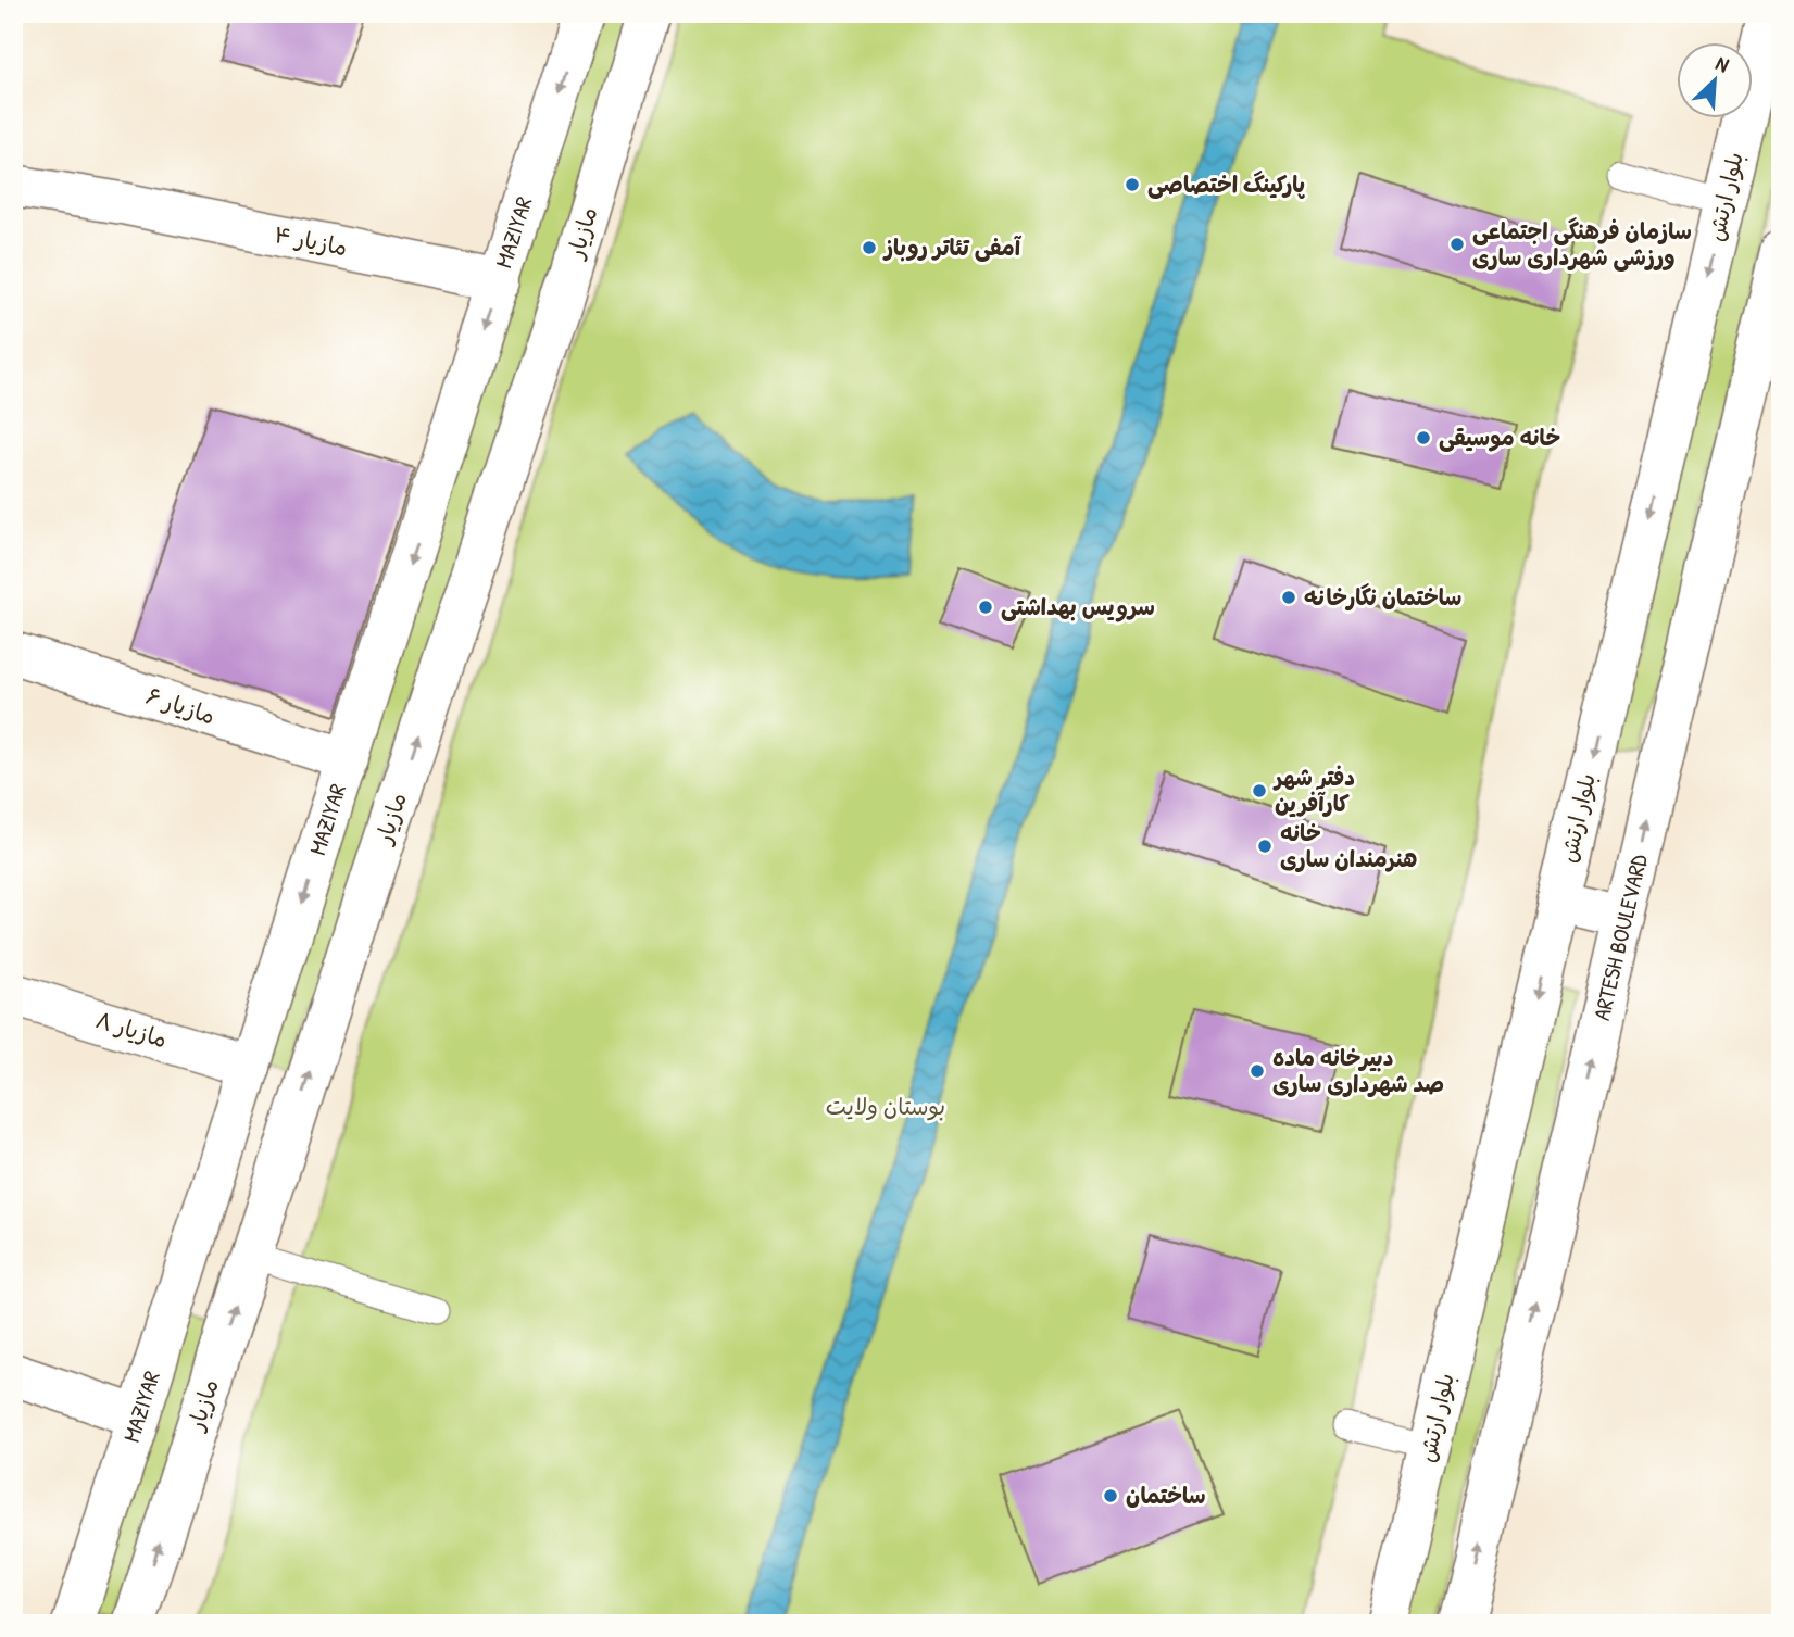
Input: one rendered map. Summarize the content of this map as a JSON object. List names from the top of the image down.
{
  "streets": {
    "main road": [
      "بلوار ارتش",
      "MAZIYAR",
      "مازیار",
      "مازیار ۴",
      "مازیار ۶",
      "ARTESH BOULEVARD",
      "مازیار ٨"
    ]
  },
  "crossings": [
    ["MAZIYAR", "مازیار ۴"],
    ["MAZIYAR", "مازیار ۶"],
    ["MAZIYAR", "مازیار ٨"]
  ],
  "one_way": [
    "بلوار ارتش",
    "MAZIYAR",
    "مازیار",
    "ARTESH BOULEVARD"
  ],
  "parks": ["بوستان ولایت"],
  "places": [
    "پارکینگ اختصاصی",
    "سازمان فرهنگی اجتماعی ورزشی شهرداری ساری",
    "آمفی تئاتر روباز",
    "خانه موسیقی",
    "ساختمان نگارخانه",
    "سرویس بهداشتی",
    "دفتر شهر کارآفرین",
    "خانه هنرمندان ساری",
    "دبیرخانه ماده صد شهرداری ساری",
    "ساختمان"
  ],
  "north": "top right"
}
